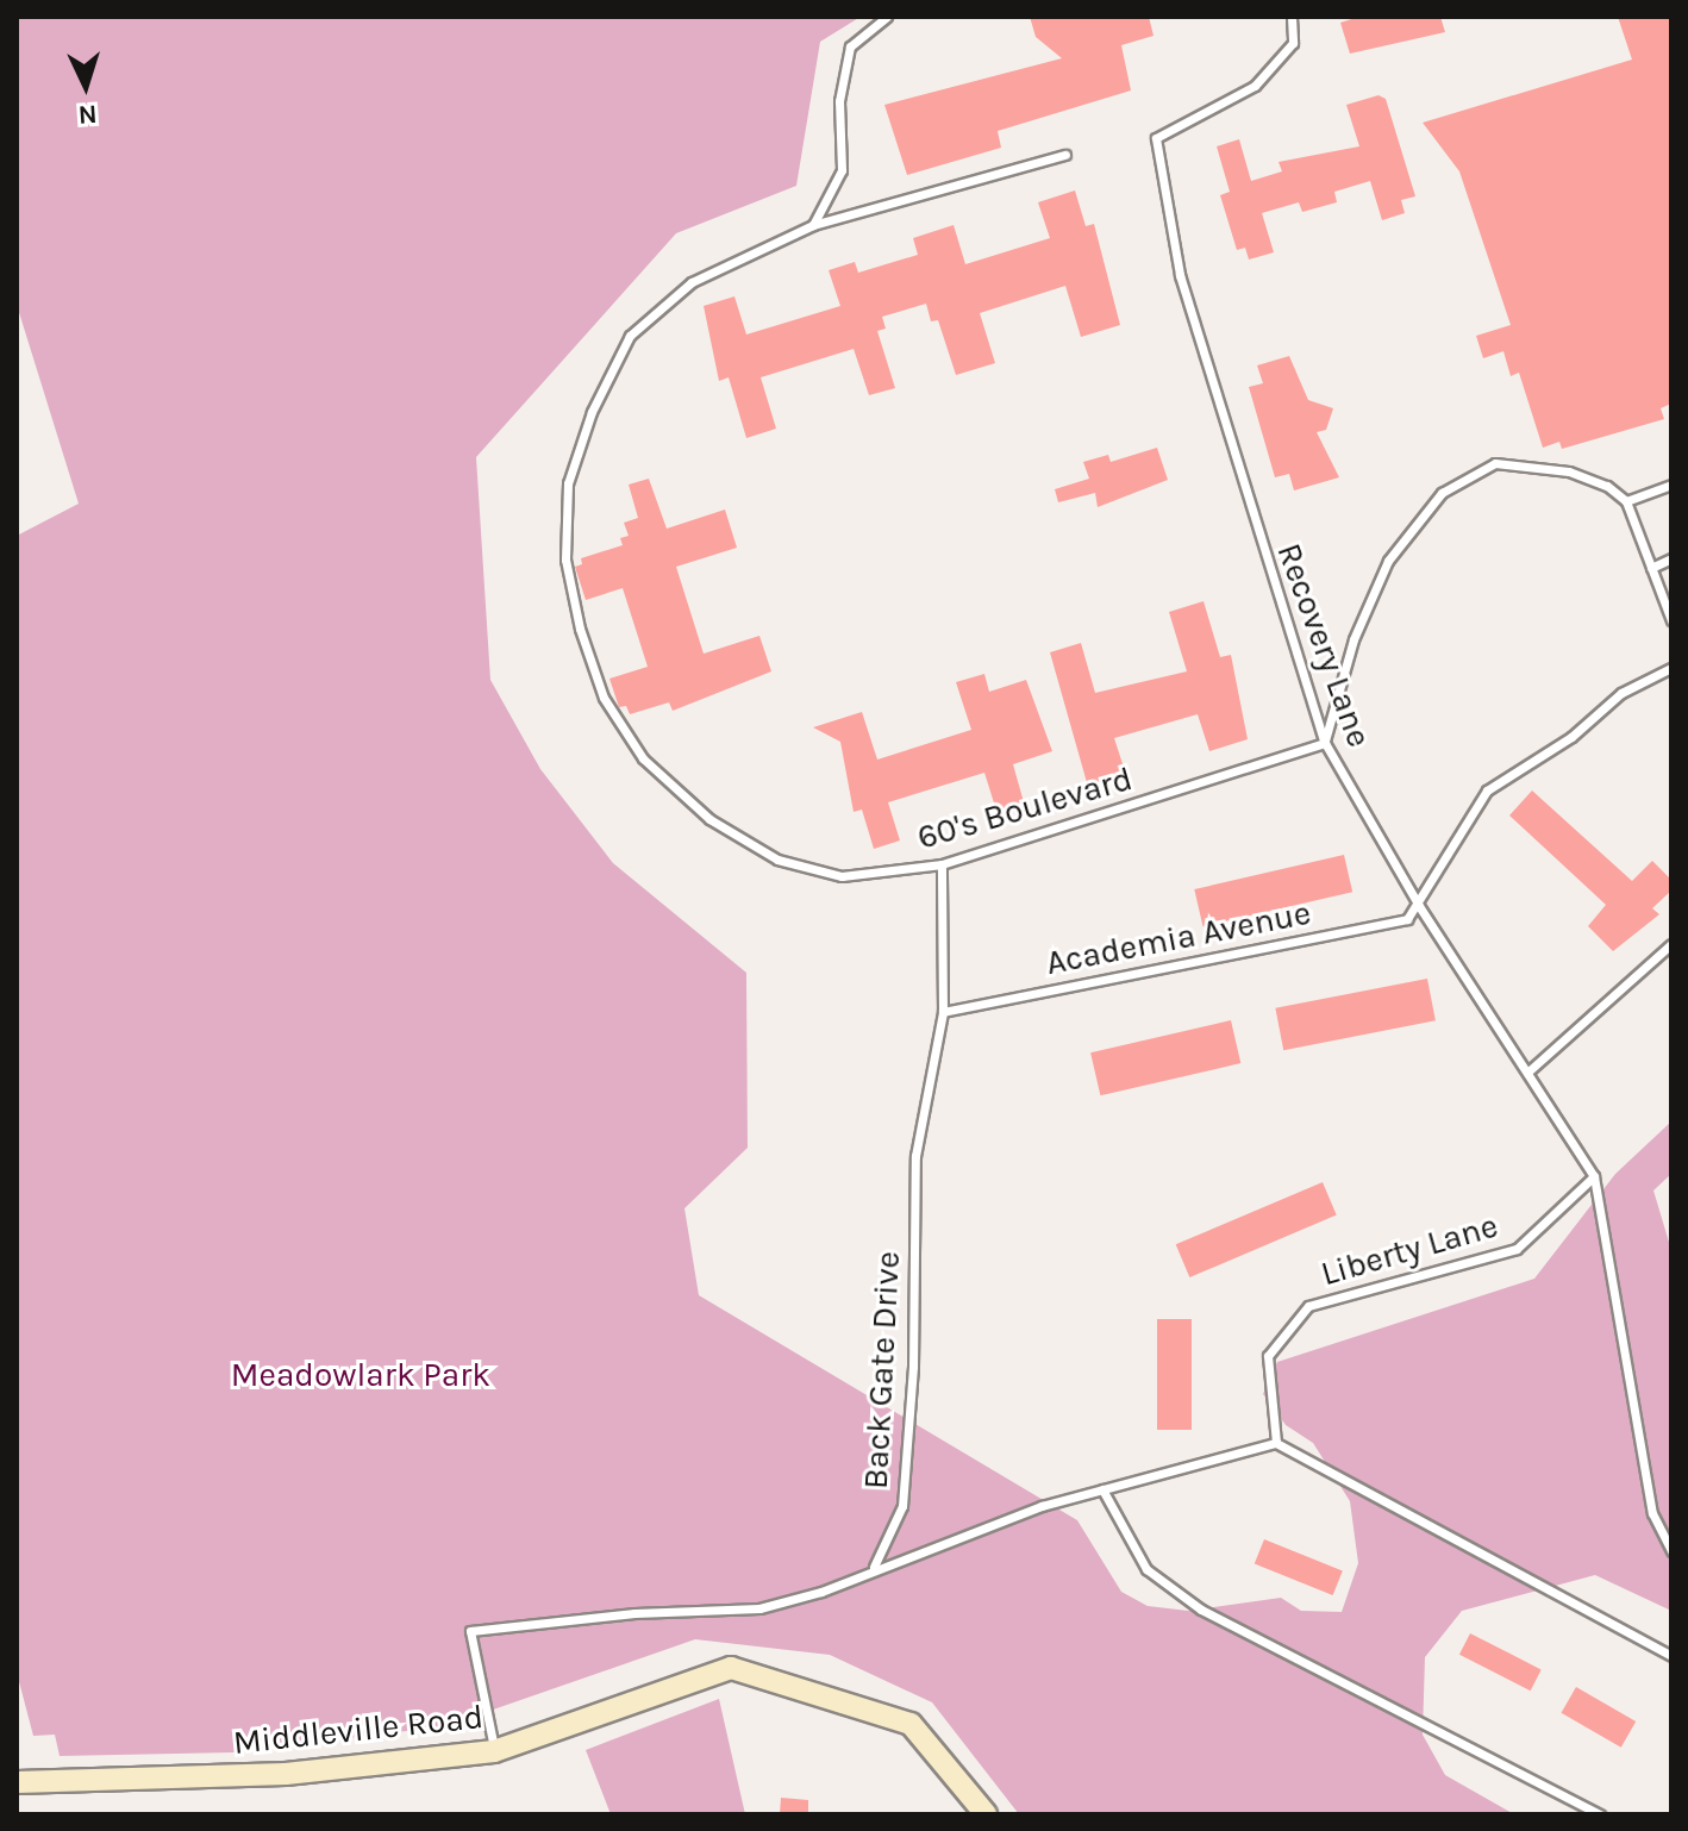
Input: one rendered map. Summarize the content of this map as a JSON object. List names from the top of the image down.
{
  "streets": {
    "street": ["Middleville Road"],
    "lane": [
      "Recovery Lane",
      "60's Boulevard",
      "Academia Avenue",
      "Liberty Lane",
      "Back Gate Drive"
    ]
  },
  "crossings": [
    ["Recovery Lane", "60's Boulevard"],
    ["Recovery Lane", "Academia Avenue"],
    ["Recovery Lane", "Liberty Lane"],
    ["60's Boulevard", "Back Gate Drive"],
    ["Academia Avenue", "Back Gate Drive"]
  ],
  "parks": ["Meadowlark Park"],
  "north": "bottom"
}
